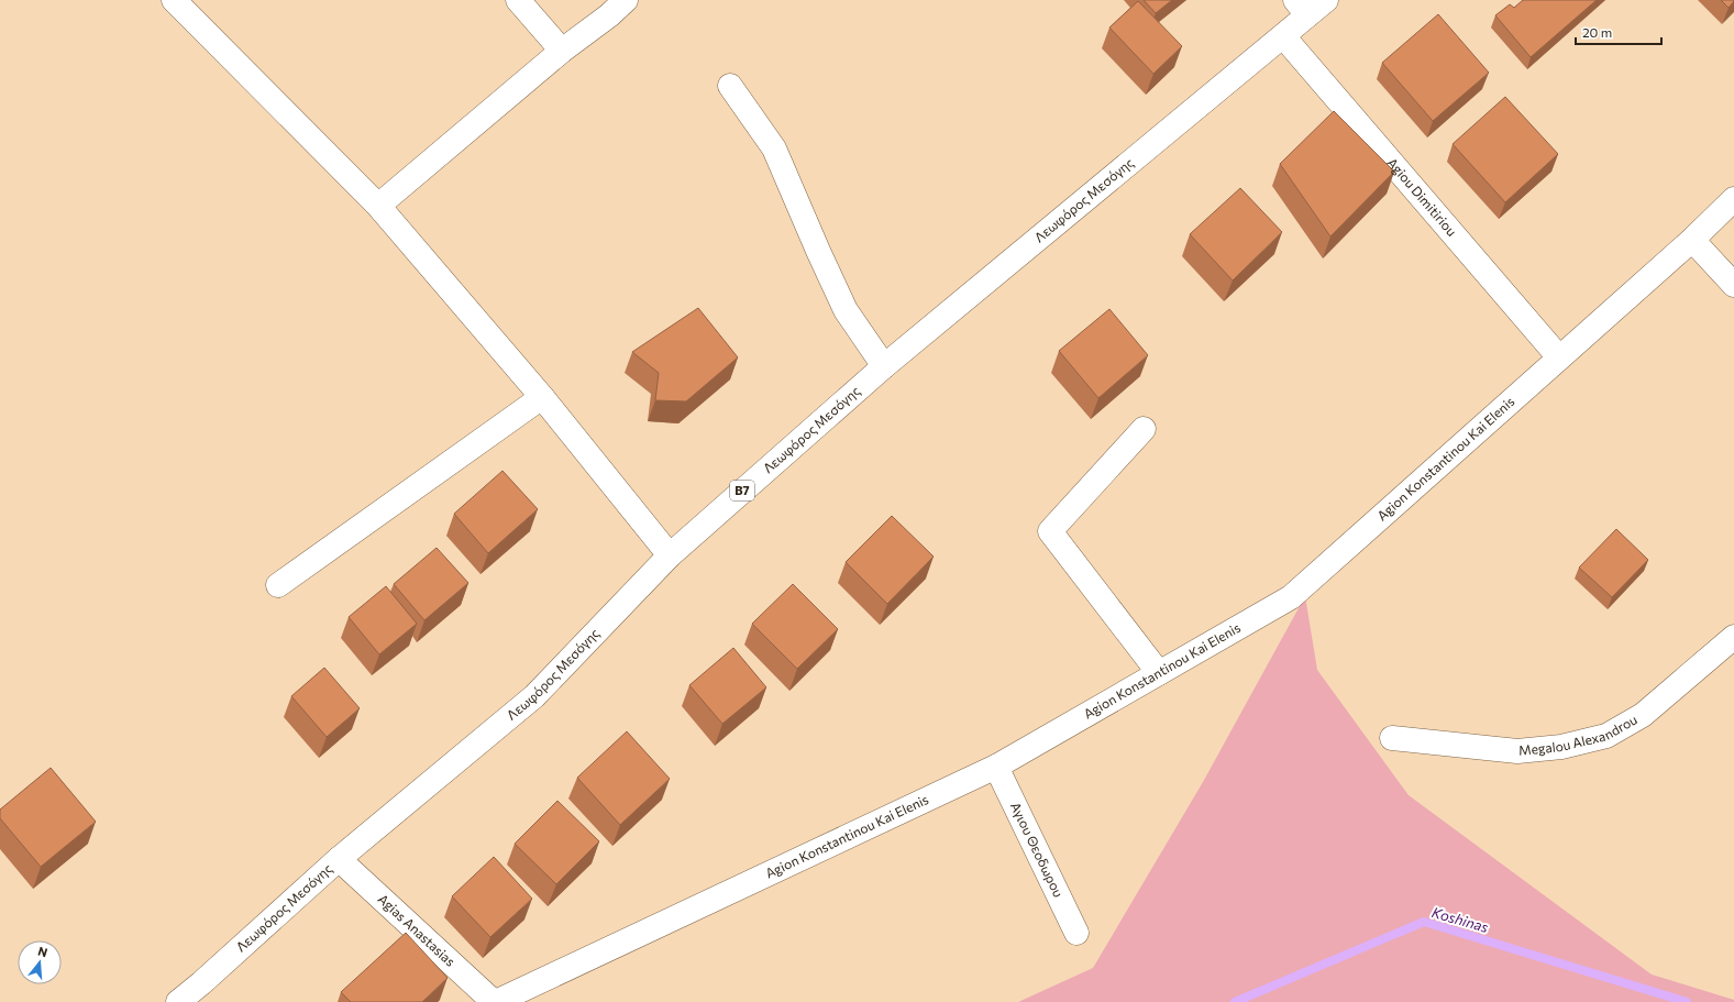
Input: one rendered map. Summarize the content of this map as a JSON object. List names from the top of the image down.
{
  "streets": {
    "street": [
      "Agiou Dimitiriou",
      "Λεωφόρος Μεσόγης",
      "Agion Konstantinou Kai Elenis",
      "B7",
      "Megalou Alexandrou",
      "Αγιου Θεοδωρου",
      "Agias Anastasias"
    ]
  },
  "crossings": [
    ["Agiou Dimitiriou", "Λεωφόρος Μεσόγης"],
    ["Agiou Dimitiriou", "Agion Konstantinou Kai Elenis"],
    ["Λεωφόρος Μεσόγης", "Agias Anastasias"],
    ["Agion Konstantinou Kai Elenis", "Αγιου Θεοδωρου"],
    ["Agion Konstantinou Kai Elenis", "Agias Anastasias"]
  ],
  "water": ["Koshinas"],
  "scale_bar": "20 m",
  "north": "top"
}
